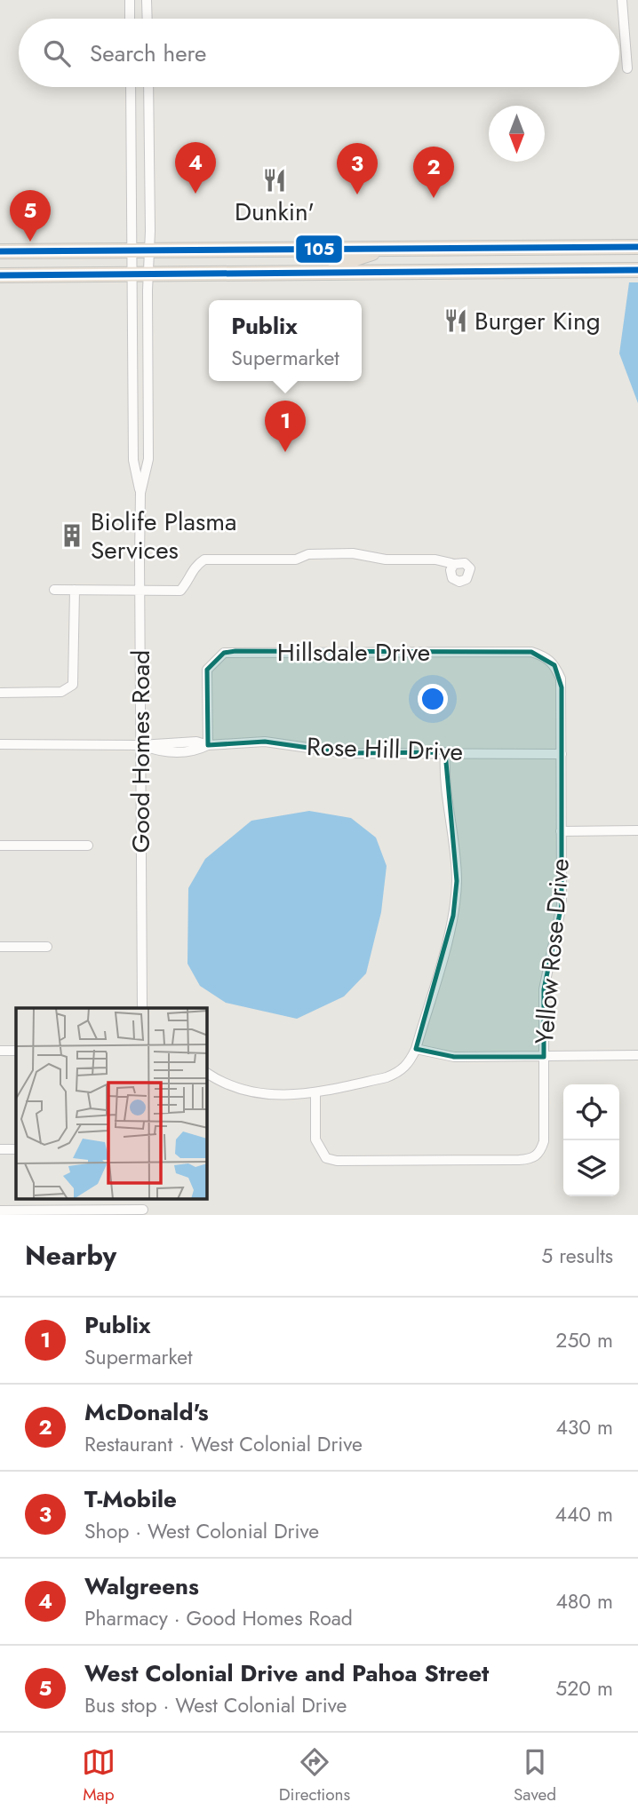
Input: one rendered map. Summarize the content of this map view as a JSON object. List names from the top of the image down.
{
  "streets": {
    "street": [
      "Hillsdale Drive",
      "Rose Hill Drive",
      "Good Homes Road",
      "Yellow Rose Drive"
    ]
  },
  "crossings": [
    ["Hillsdale Drive", "Rose Hill Drive"],
    ["Hillsdale Drive", "Yellow Rose Drive"],
    ["Rose Hill Drive", "Good Homes Road"],
    ["Rose Hill Drive", "Yellow Rose Drive"]
  ],
  "places": {
    "restaurant": ["Dunkin'", "Burger King"],
    "building": ["Biolife Plasma Services"]
  },
  "lines": ["transit line 105"],
  "north": "bottom",
  "page": {
    "search": "Search here",
    "pins": [
      "4",
      "3",
      "2",
      "5",
      "1"
    ],
    "popup": ["Publix", "Supermarket"],
    "heading": ["Nearby", "5 results"],
    "list": [
      {
        "mark": "1",
        "name": "Publix",
        "note": "Supermarket",
        "value": "250 m"
      },
      {
        "mark": "2",
        "name": "McDonald's",
        "note": "Restaurant · West Colonial Drive",
        "value": "430 m"
      },
      {
        "mark": "3",
        "name": "T-Mobile",
        "note": "Shop · West Colonial Drive",
        "value": "440 m"
      },
      {
        "mark": "4",
        "name": "Walgreens",
        "note": "Pharmacy · Good Homes Road",
        "value": "480 m"
      },
      {
        "mark": "5",
        "name": "West Colonial Drive and Pahoa Street",
        "note": "Bus stop · West Colonial Drive",
        "value": "520 m"
      }
    ],
    "nav": ["Map", "Directions", "Saved"]
  }
}
